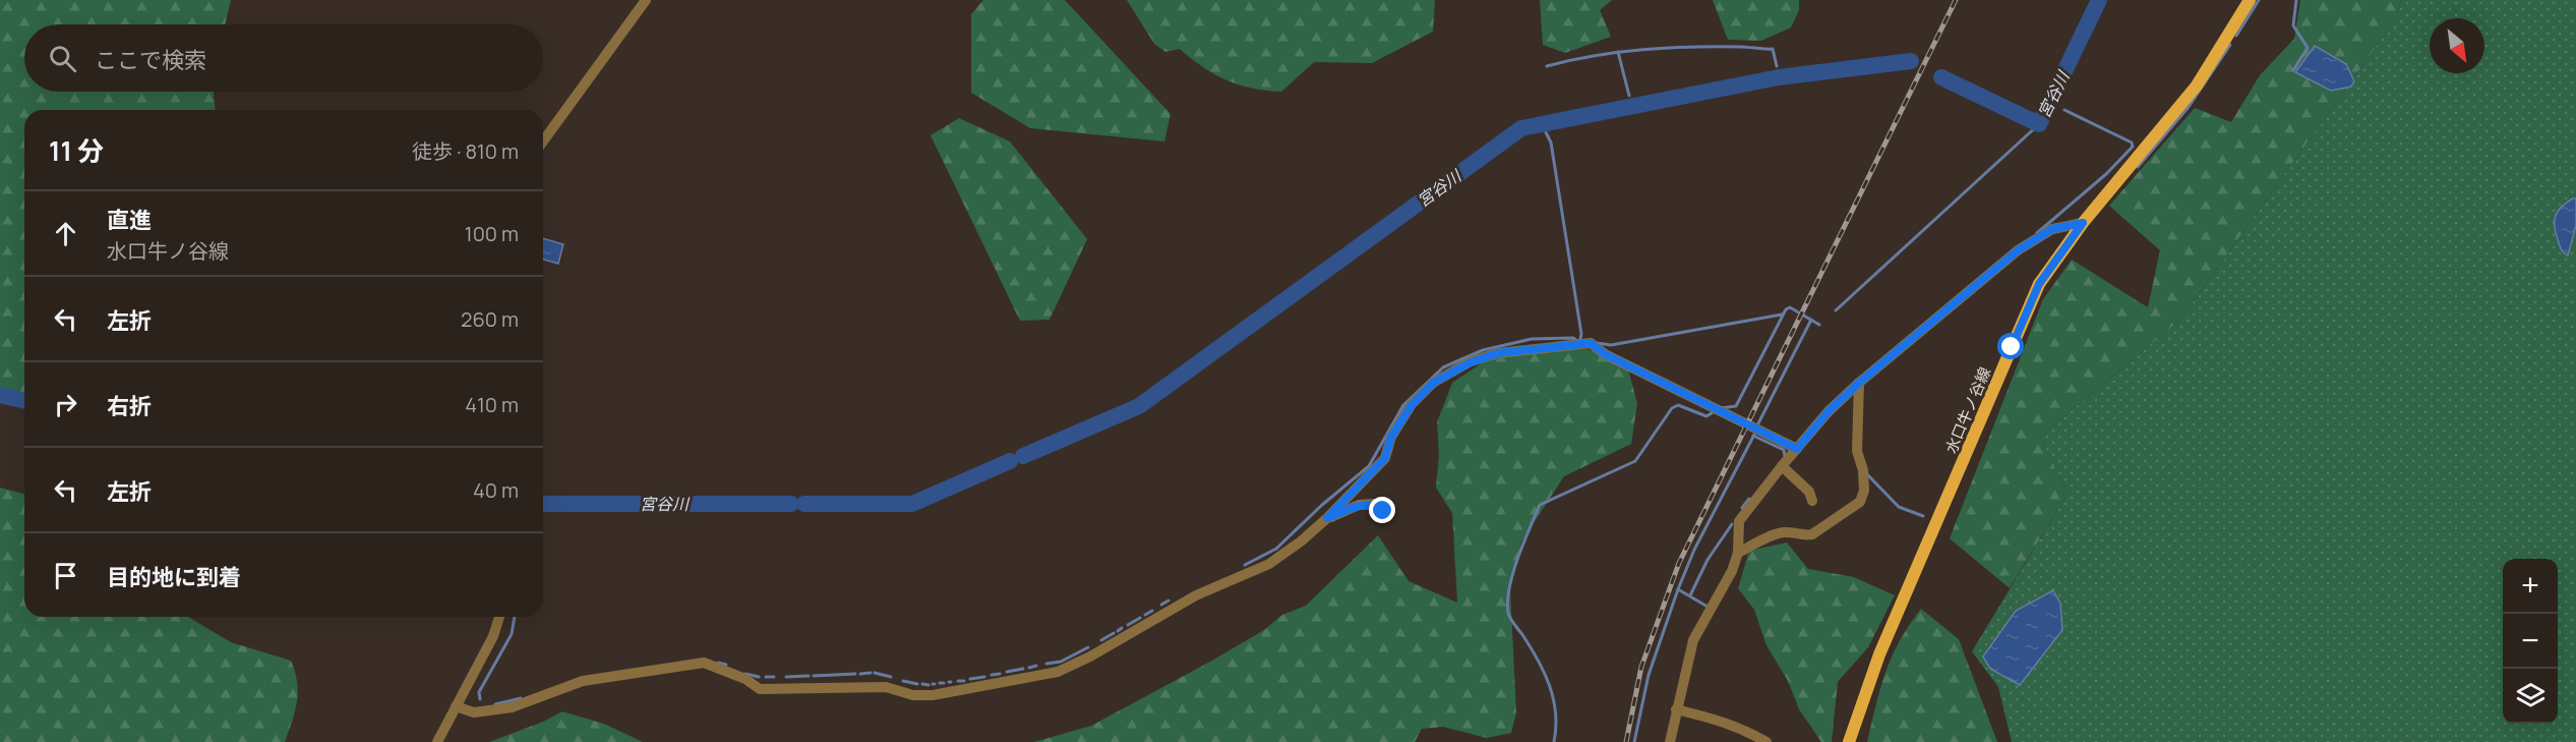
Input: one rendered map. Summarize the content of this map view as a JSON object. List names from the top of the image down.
{
  "streets": {
    "main road": ["水口牛ノ谷線"]
  },
  "water": ["宮谷川"],
  "north": "bottom right",
  "page": {
    "search": "ここで検索",
    "heading": ["11 分", "徒歩 · 810 m"],
    "list": [
      ["直進", "水口牛ノ谷線", "100 m"],
      ["左折", "260 m"],
      ["右折", "410 m"],
      ["左折", "40 m"],
      "目的地に到着"
    ],
    "map_buttons": ["+", "−"]
  }
}
